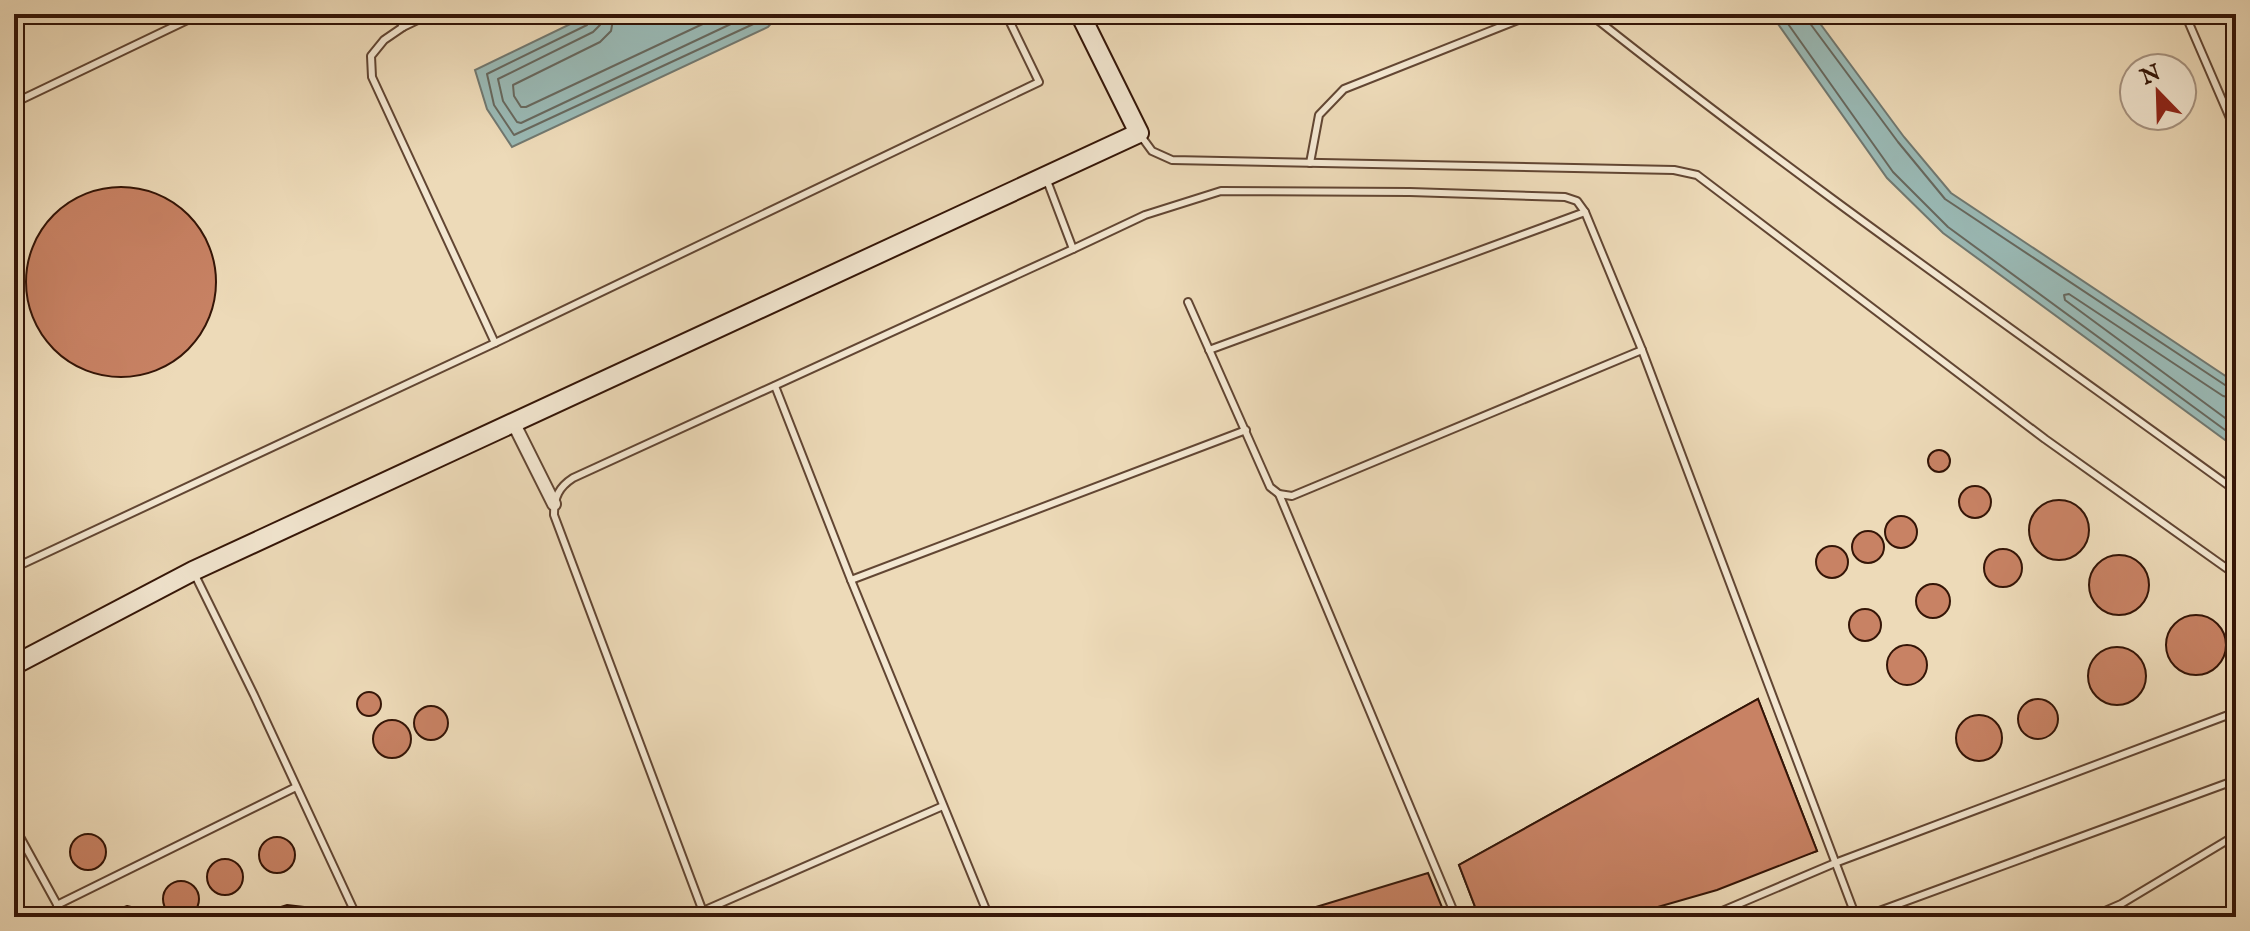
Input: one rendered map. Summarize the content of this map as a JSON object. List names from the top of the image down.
{
  "north": "top left"
}
